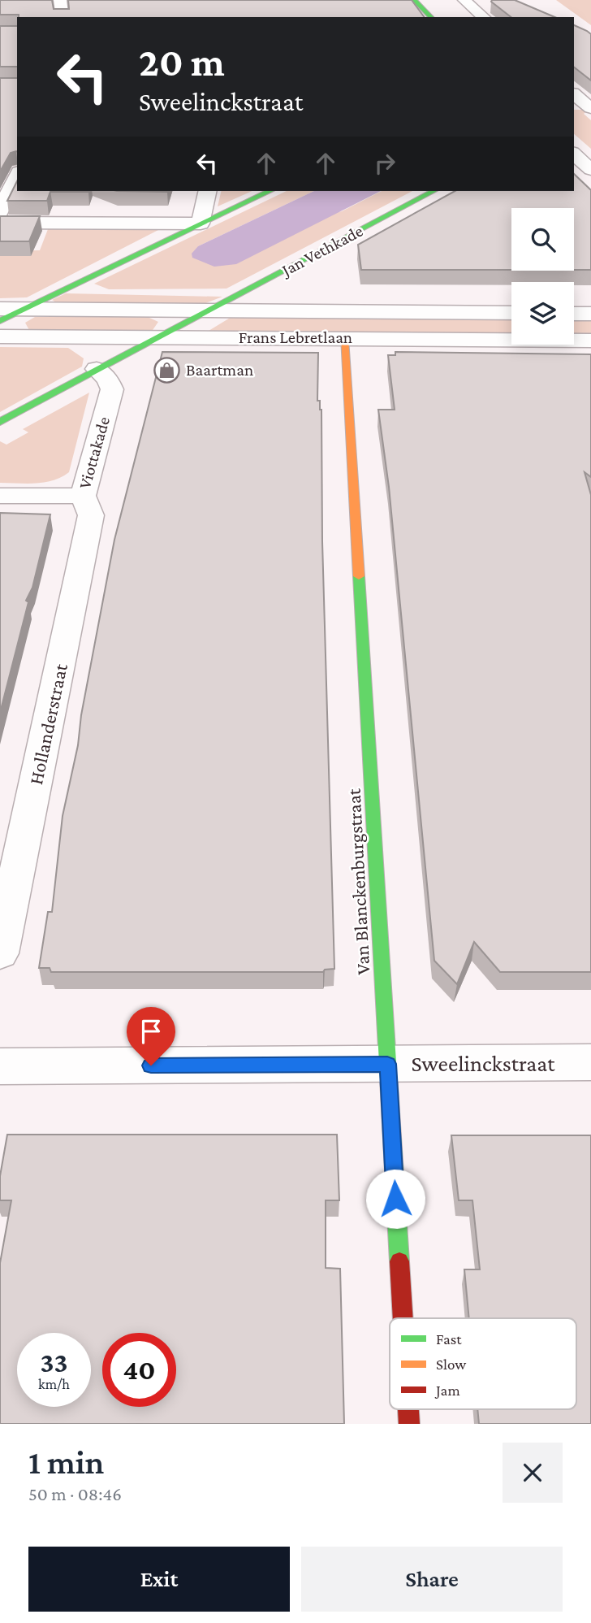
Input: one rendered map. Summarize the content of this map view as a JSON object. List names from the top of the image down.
{
  "streets": {
    "street": [
      "Jan Vethkade",
      "Frans Lebretlaan",
      "Viottakade",
      "Hollanderstraat",
      "Van Blanckenburgstraat",
      "Sweelinckstraat"
    ]
  },
  "crossings": [
    ["Jan Vethkade", "Frans Lebretlaan"],
    ["Frans Lebretlaan", "Van Blanckenburgstraat"],
    ["Viottakade", "Hollanderstraat"],
    ["Van Blanckenburgstraat", "Sweelinckstraat"]
  ],
  "places": {
    "shop": ["Baartman"]
  },
  "legend": ["Fast", "Slow", "Jam"],
  "page": {
    "turn": ["20 m", "Sweelinckstraat"],
    "speed": "33 km/h",
    "limit": "40",
    "heading": ["1 min", "50 m · 08:46"],
    "buttons": ["Exit", "Share"]
  }
}
